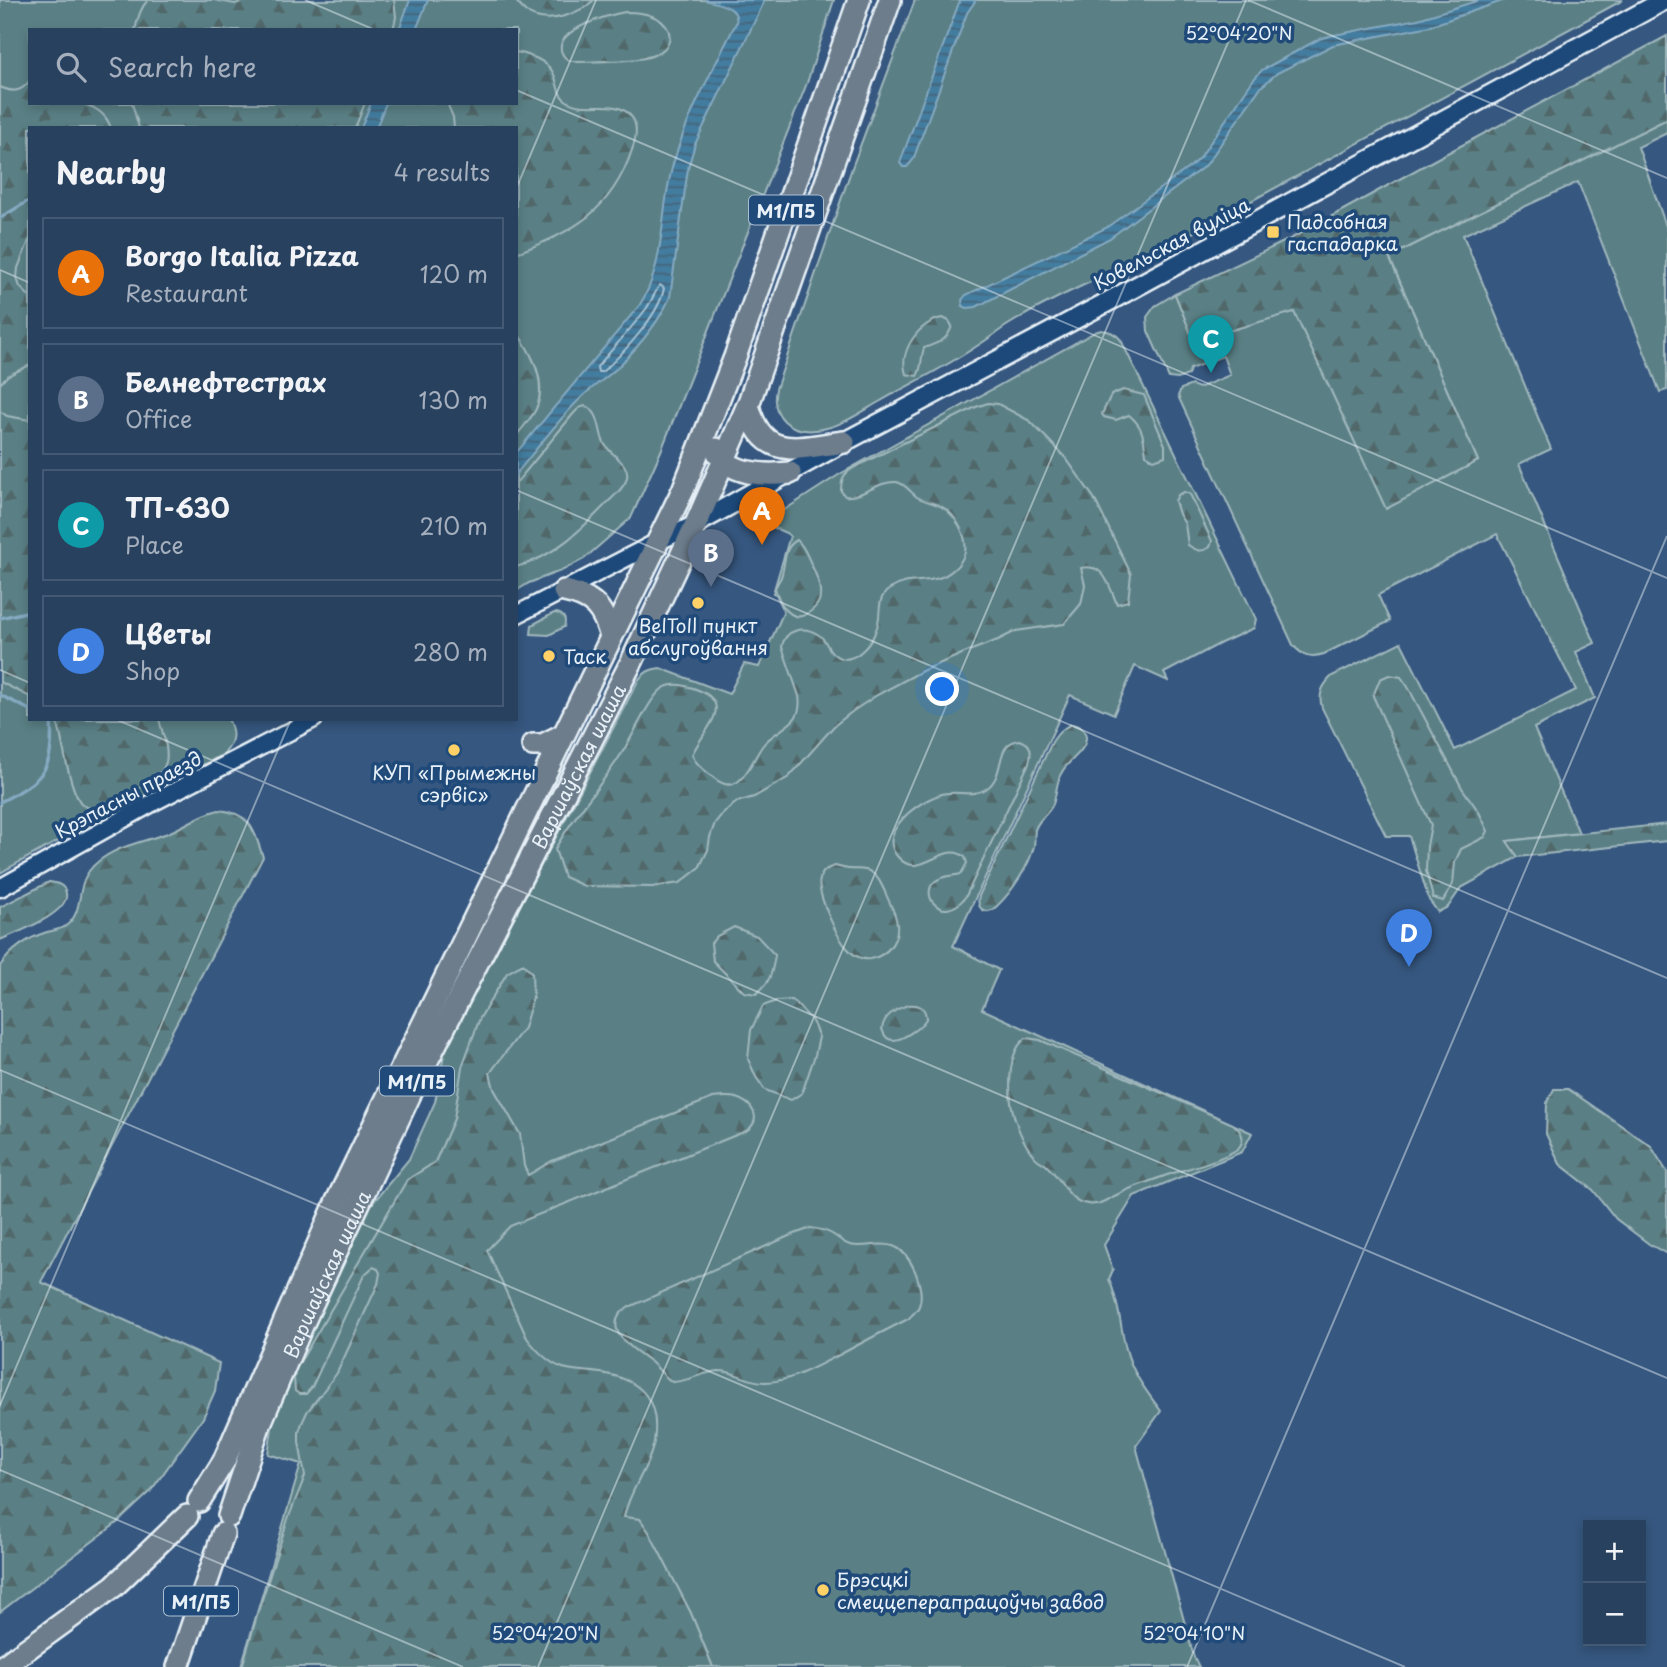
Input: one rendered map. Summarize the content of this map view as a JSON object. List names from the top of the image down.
{
  "streets": {
    "highway": ["М1/П5", "Варшаўская шаша"],
    "main road": ["Ковельская вуліца"],
    "street": ["Крэпасны праезд"]
  },
  "crossings": [
    ["Ковельская вуліца", "Варшаўская шаша"]
  ],
  "places": {
    "transit": ["Падсобная гаспадарка"],
    "other": [
      "BelToll пункт абслугоўвання",
      "Таск",
      "КУП «Прымежны сэрвіс»",
      "Брэсцкі смеццеперапрацоўчы завод"
    ]
  },
  "page": {
    "search": "Search here",
    "heading": ["Nearby", "4 results"],
    "list": [
      {
        "mark": "A",
        "name": "Borgo Italia Pizza",
        "note": "Restaurant",
        "value": "120 m"
      },
      {
        "mark": "B",
        "name": "Белнефтестрах",
        "note": "Office",
        "value": "130 m"
      },
      {
        "mark": "C",
        "name": "ТП-630",
        "note": "Place",
        "value": "210 m"
      },
      {
        "mark": "D",
        "name": "Цветы",
        "note": "Shop",
        "value": "280 m"
      }
    ],
    "pins": [
      "C",
      "A",
      "B",
      "D"
    ],
    "map_buttons": ["+", "−"]
  },
  "coordinates": ["52°04'20\"N", "52°04'10\"N"]
}
